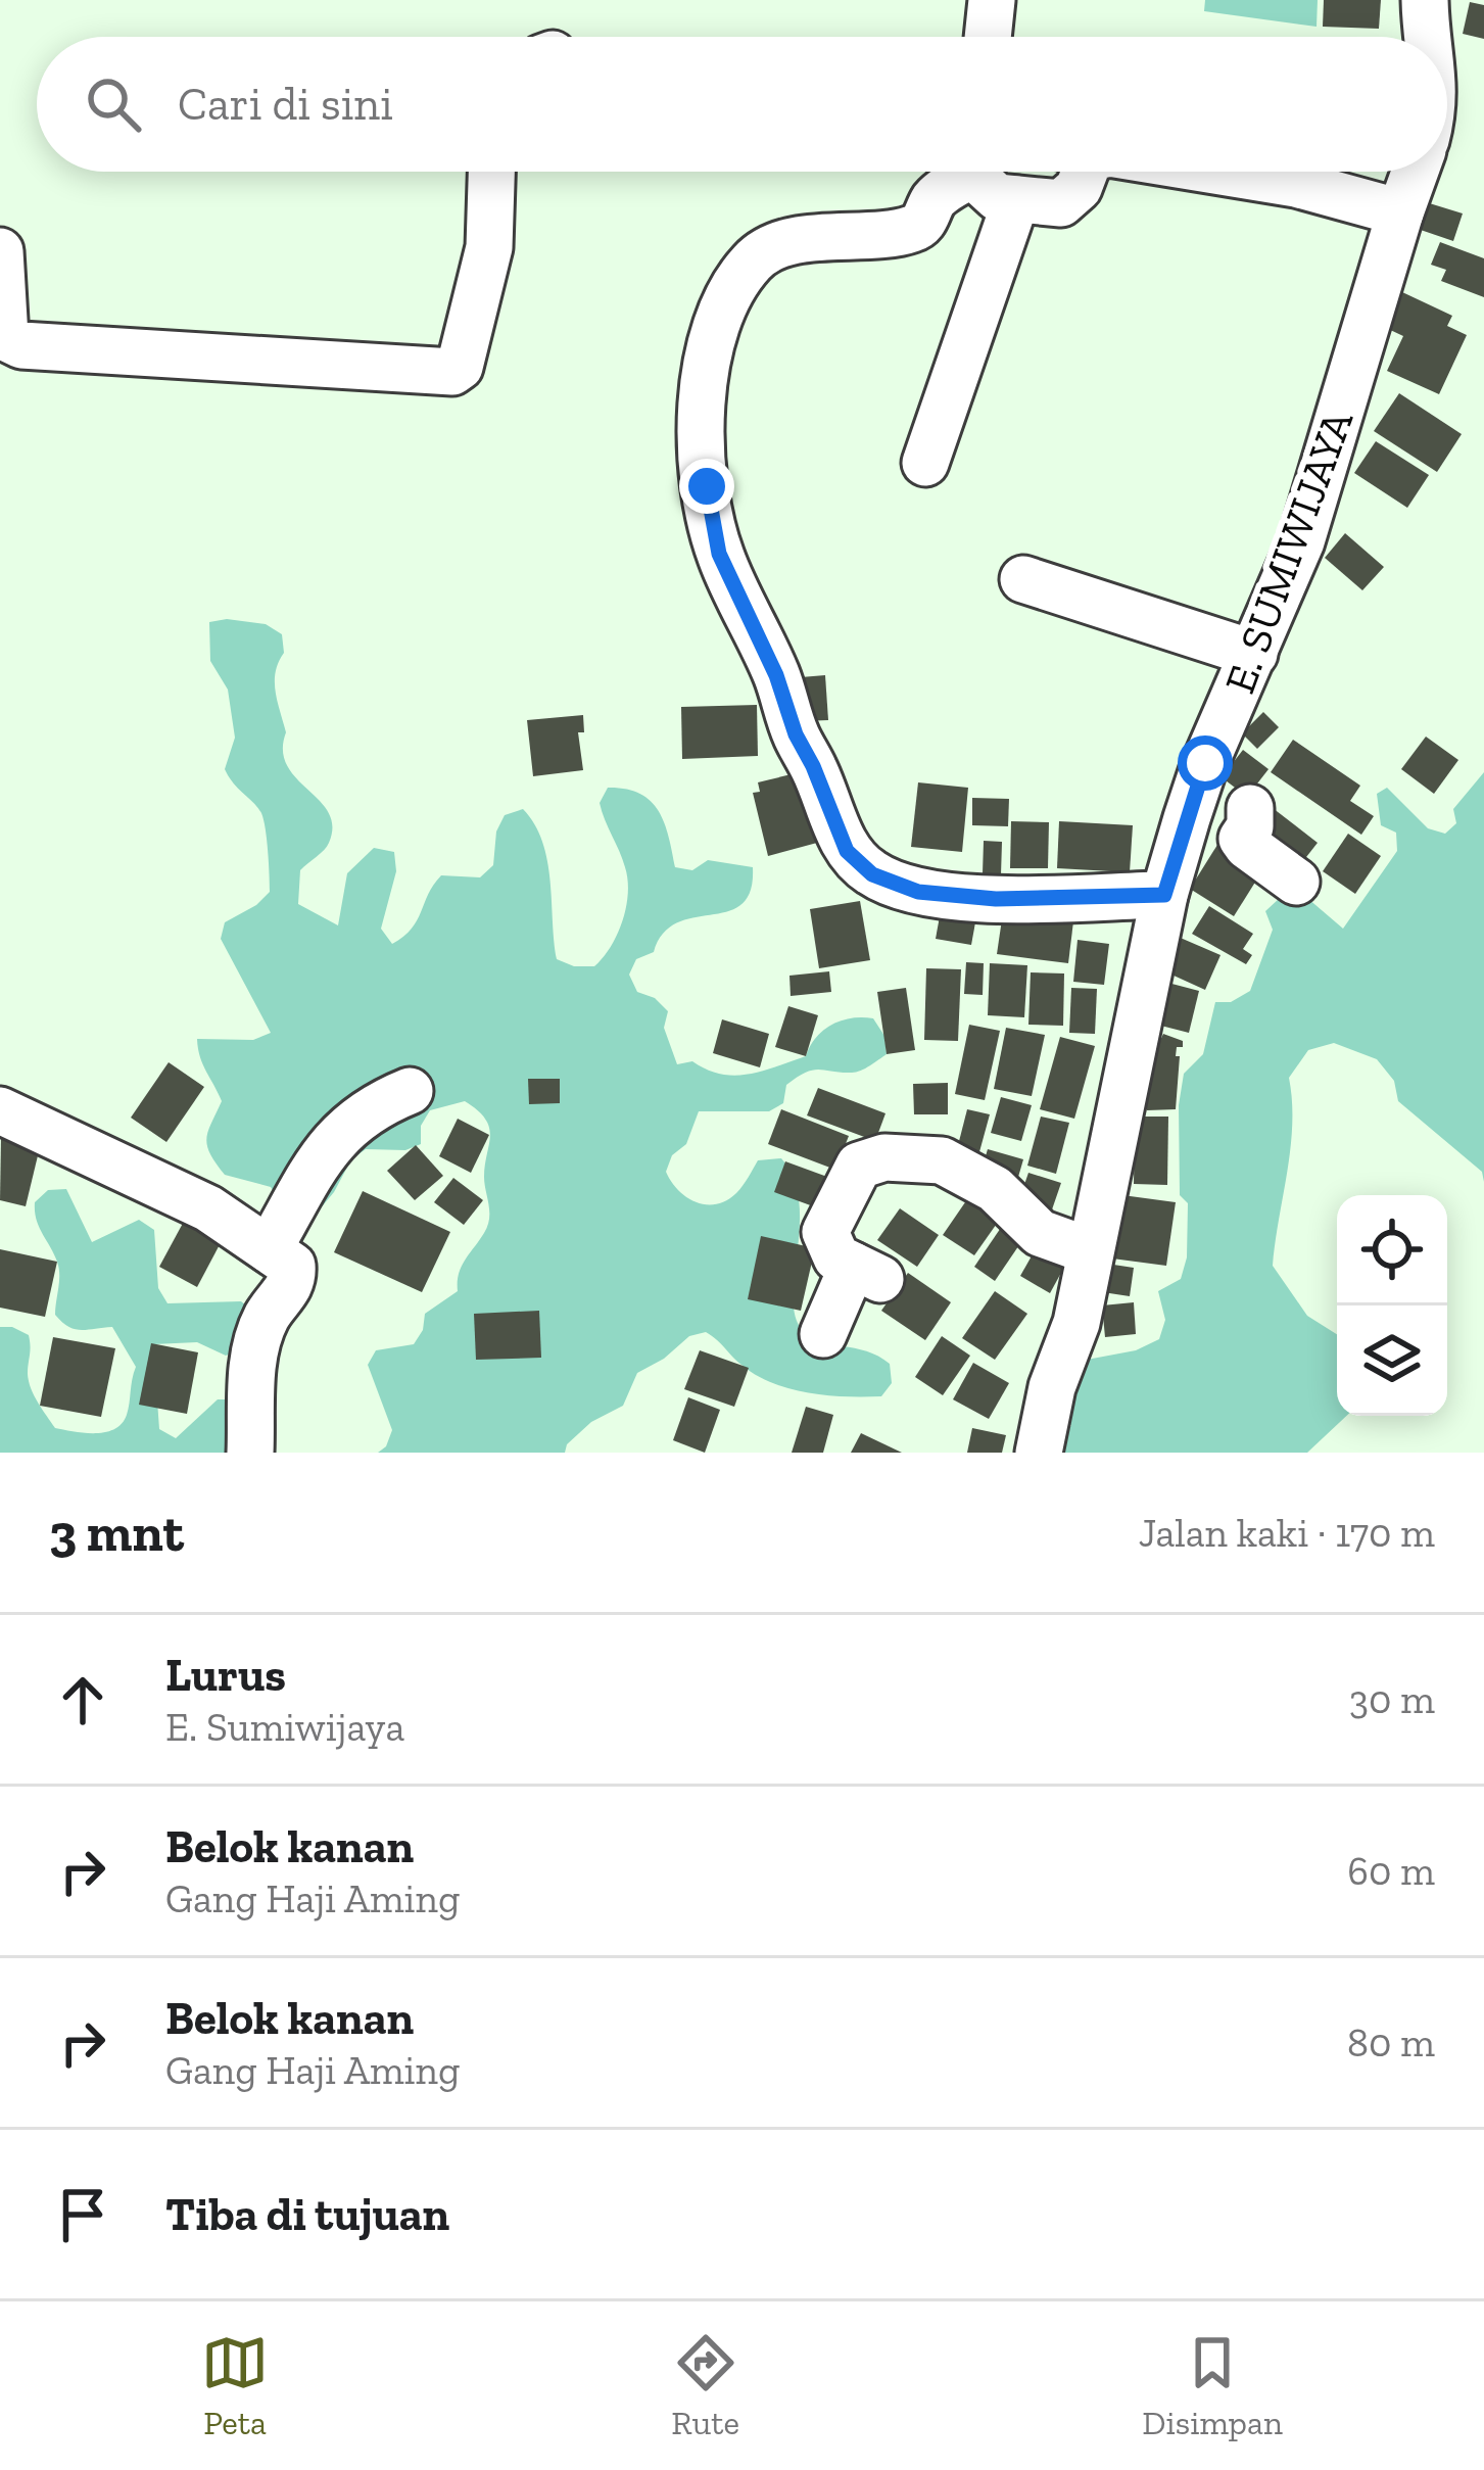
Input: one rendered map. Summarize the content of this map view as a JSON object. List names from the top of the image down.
{
  "streets": {
    "street": ["E. SUMIWIJAYA"]
  },
  "page": {
    "search": "Cari di sini",
    "heading": ["3 mnt", "Jalan kaki · 170 m"],
    "list": [
      ["Lurus", "E. Sumiwijaya", "30 m"],
      ["Belok kanan", "Gang Haji Aming", "60 m"],
      ["Belok kanan", "Gang Haji Aming", "80 m"],
      "Tiba di tujuan"
    ],
    "nav": ["Peta", "Rute", "Disimpan"]
  }
}
